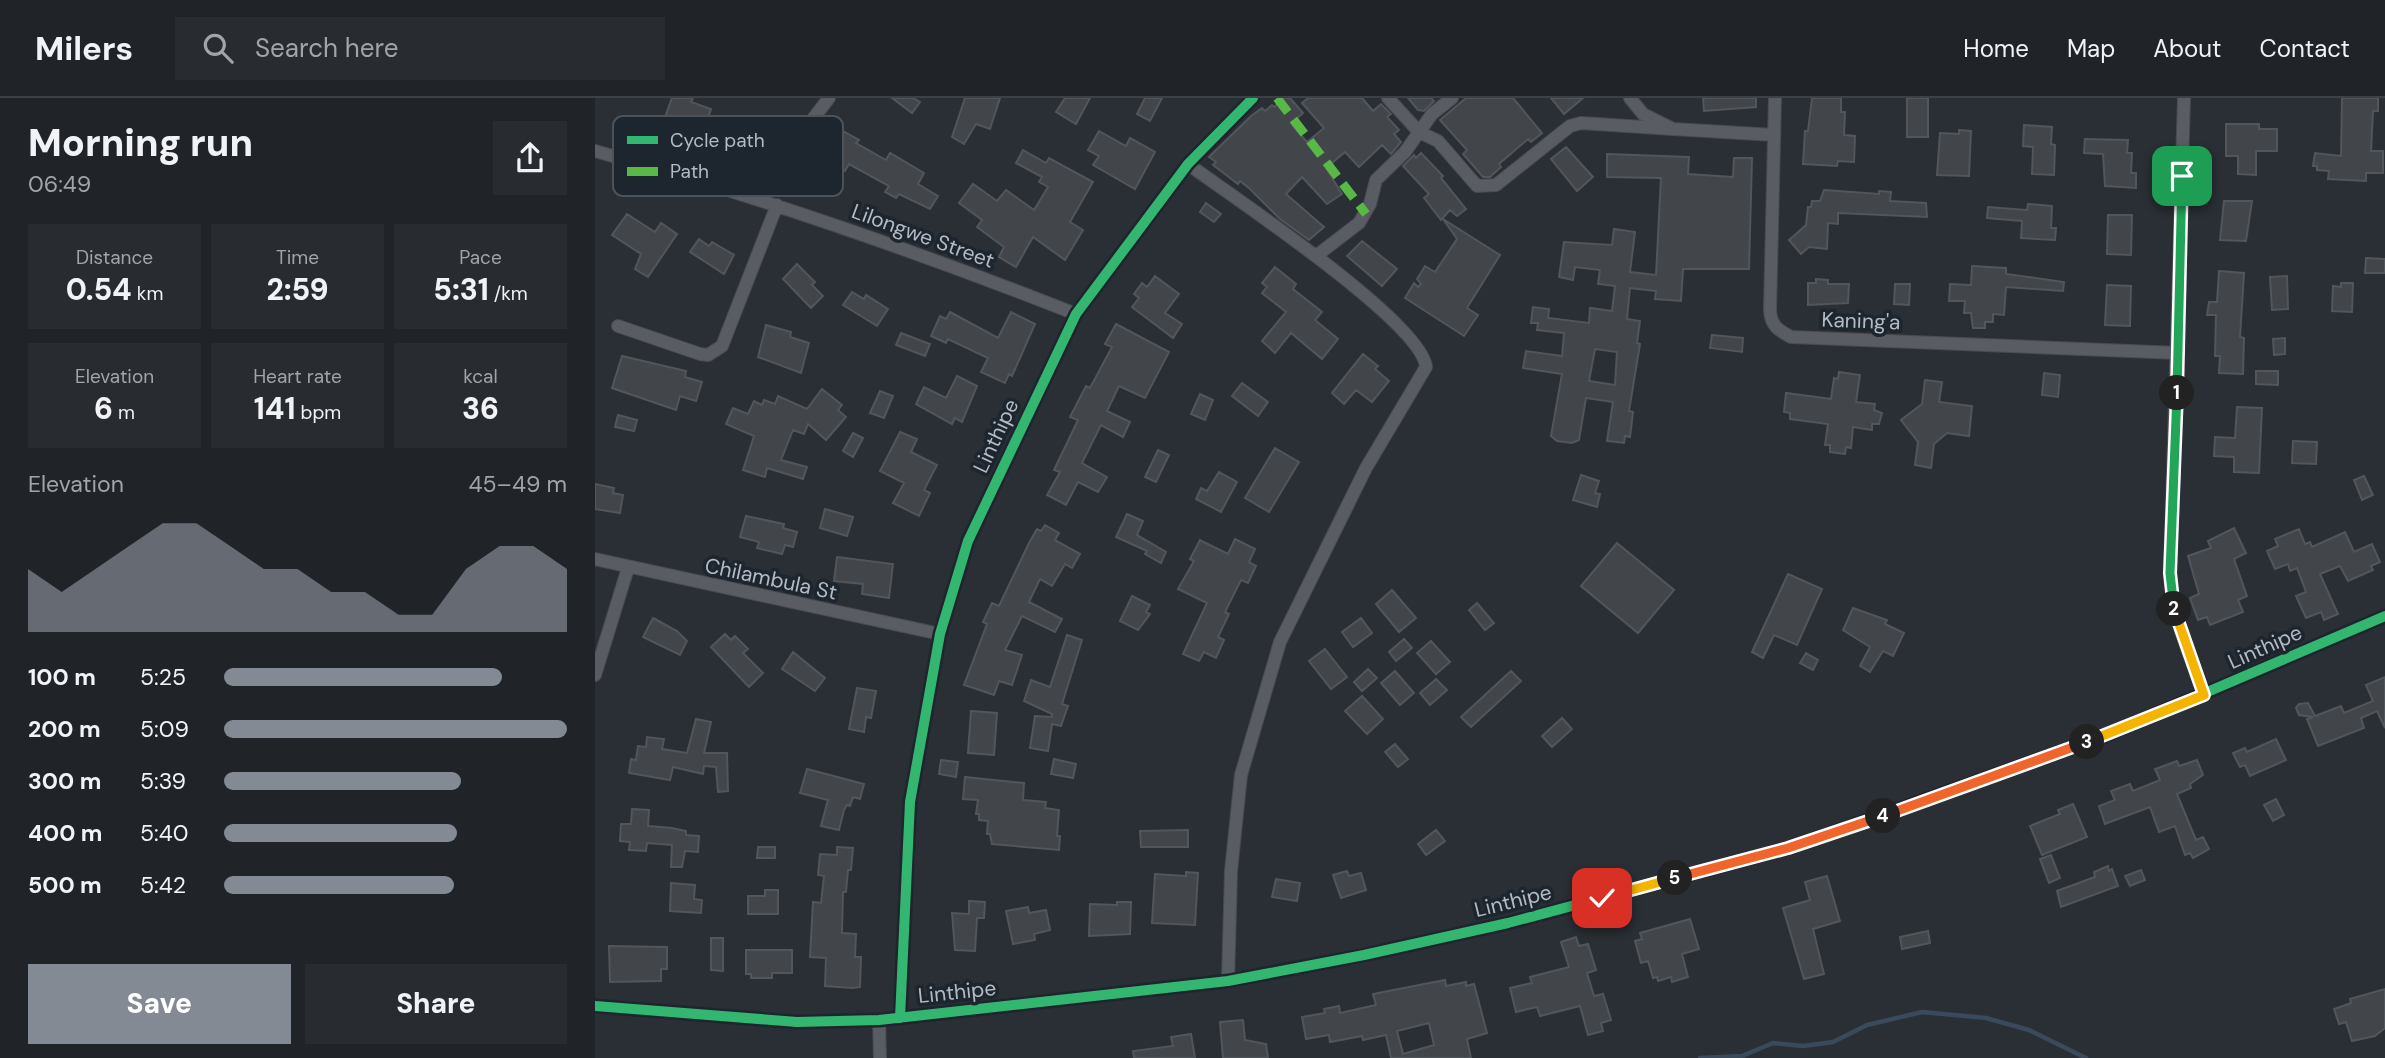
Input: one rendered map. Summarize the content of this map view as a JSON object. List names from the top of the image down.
{
  "streets": {
    "street": [
      "Lilongwe Street",
      "Kaning'a",
      "Linthipe",
      "Chilambula St"
    ]
  },
  "crossings": [
    ["Lilongwe Street", "Linthipe"],
    ["Linthipe", "Chilambula St"]
  ],
  "legend": ["Cycle path", "Path"],
  "page": {
    "header": "Milers",
    "search": "Search here",
    "nav": [
      "Home",
      "Map",
      "About",
      "Contact"
    ],
    "heading": ["Morning run", "06:49"],
    "stats": [
      ["Distance", "0.54 km"],
      ["Time", "2:59"],
      ["Pace", "5:31 /km"],
      ["Elevation", "6 m"],
      ["Heart rate", "141 bpm"],
      ["kcal", "36"]
    ],
    "pins": [
      "1",
      "2",
      "3",
      "4",
      "5"
    ],
    "chart": ["Elevation", "45–49 m"],
    "list": [
      {
        "name": "100 m",
        "note": "5:25"
      },
      {
        "name": "200 m",
        "note": "5:09"
      },
      {
        "name": "300 m",
        "note": "5:39"
      },
      {
        "name": "400 m",
        "note": "5:40"
      },
      {
        "name": "500 m",
        "note": "5:42"
      }
    ],
    "buttons": ["Save", "Share"]
  }
}
